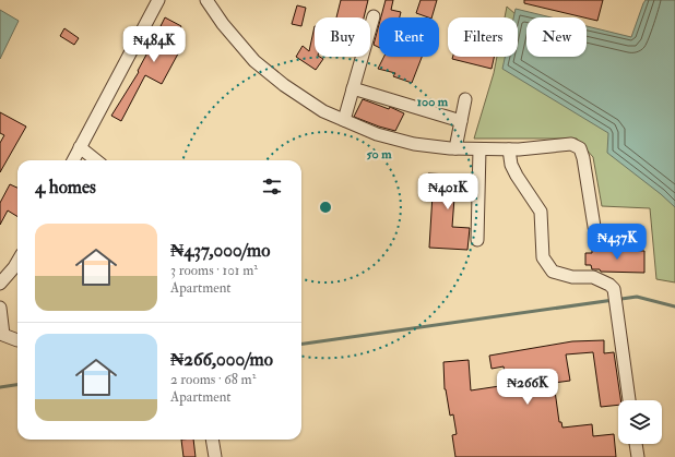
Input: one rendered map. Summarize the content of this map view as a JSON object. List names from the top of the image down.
{
  "page": {
    "chip": [
      "Buy",
      "Rent",
      "Filters",
      "New"
    ],
    "price": [
      "₦484K",
      "₦401K",
      "₦437K",
      "₦266K"
    ],
    "heading": "4 homes",
    "list": [
      {
        "name": "₦437,000/mo",
        "note": "3 rooms · 101 m² · Apartment"
      },
      {
        "name": "₦266,000/mo",
        "note": "2 rooms · 68 m² · Apartment"
      }
    ]
  },
  "rings": ["100 m", "50 m"]
}
